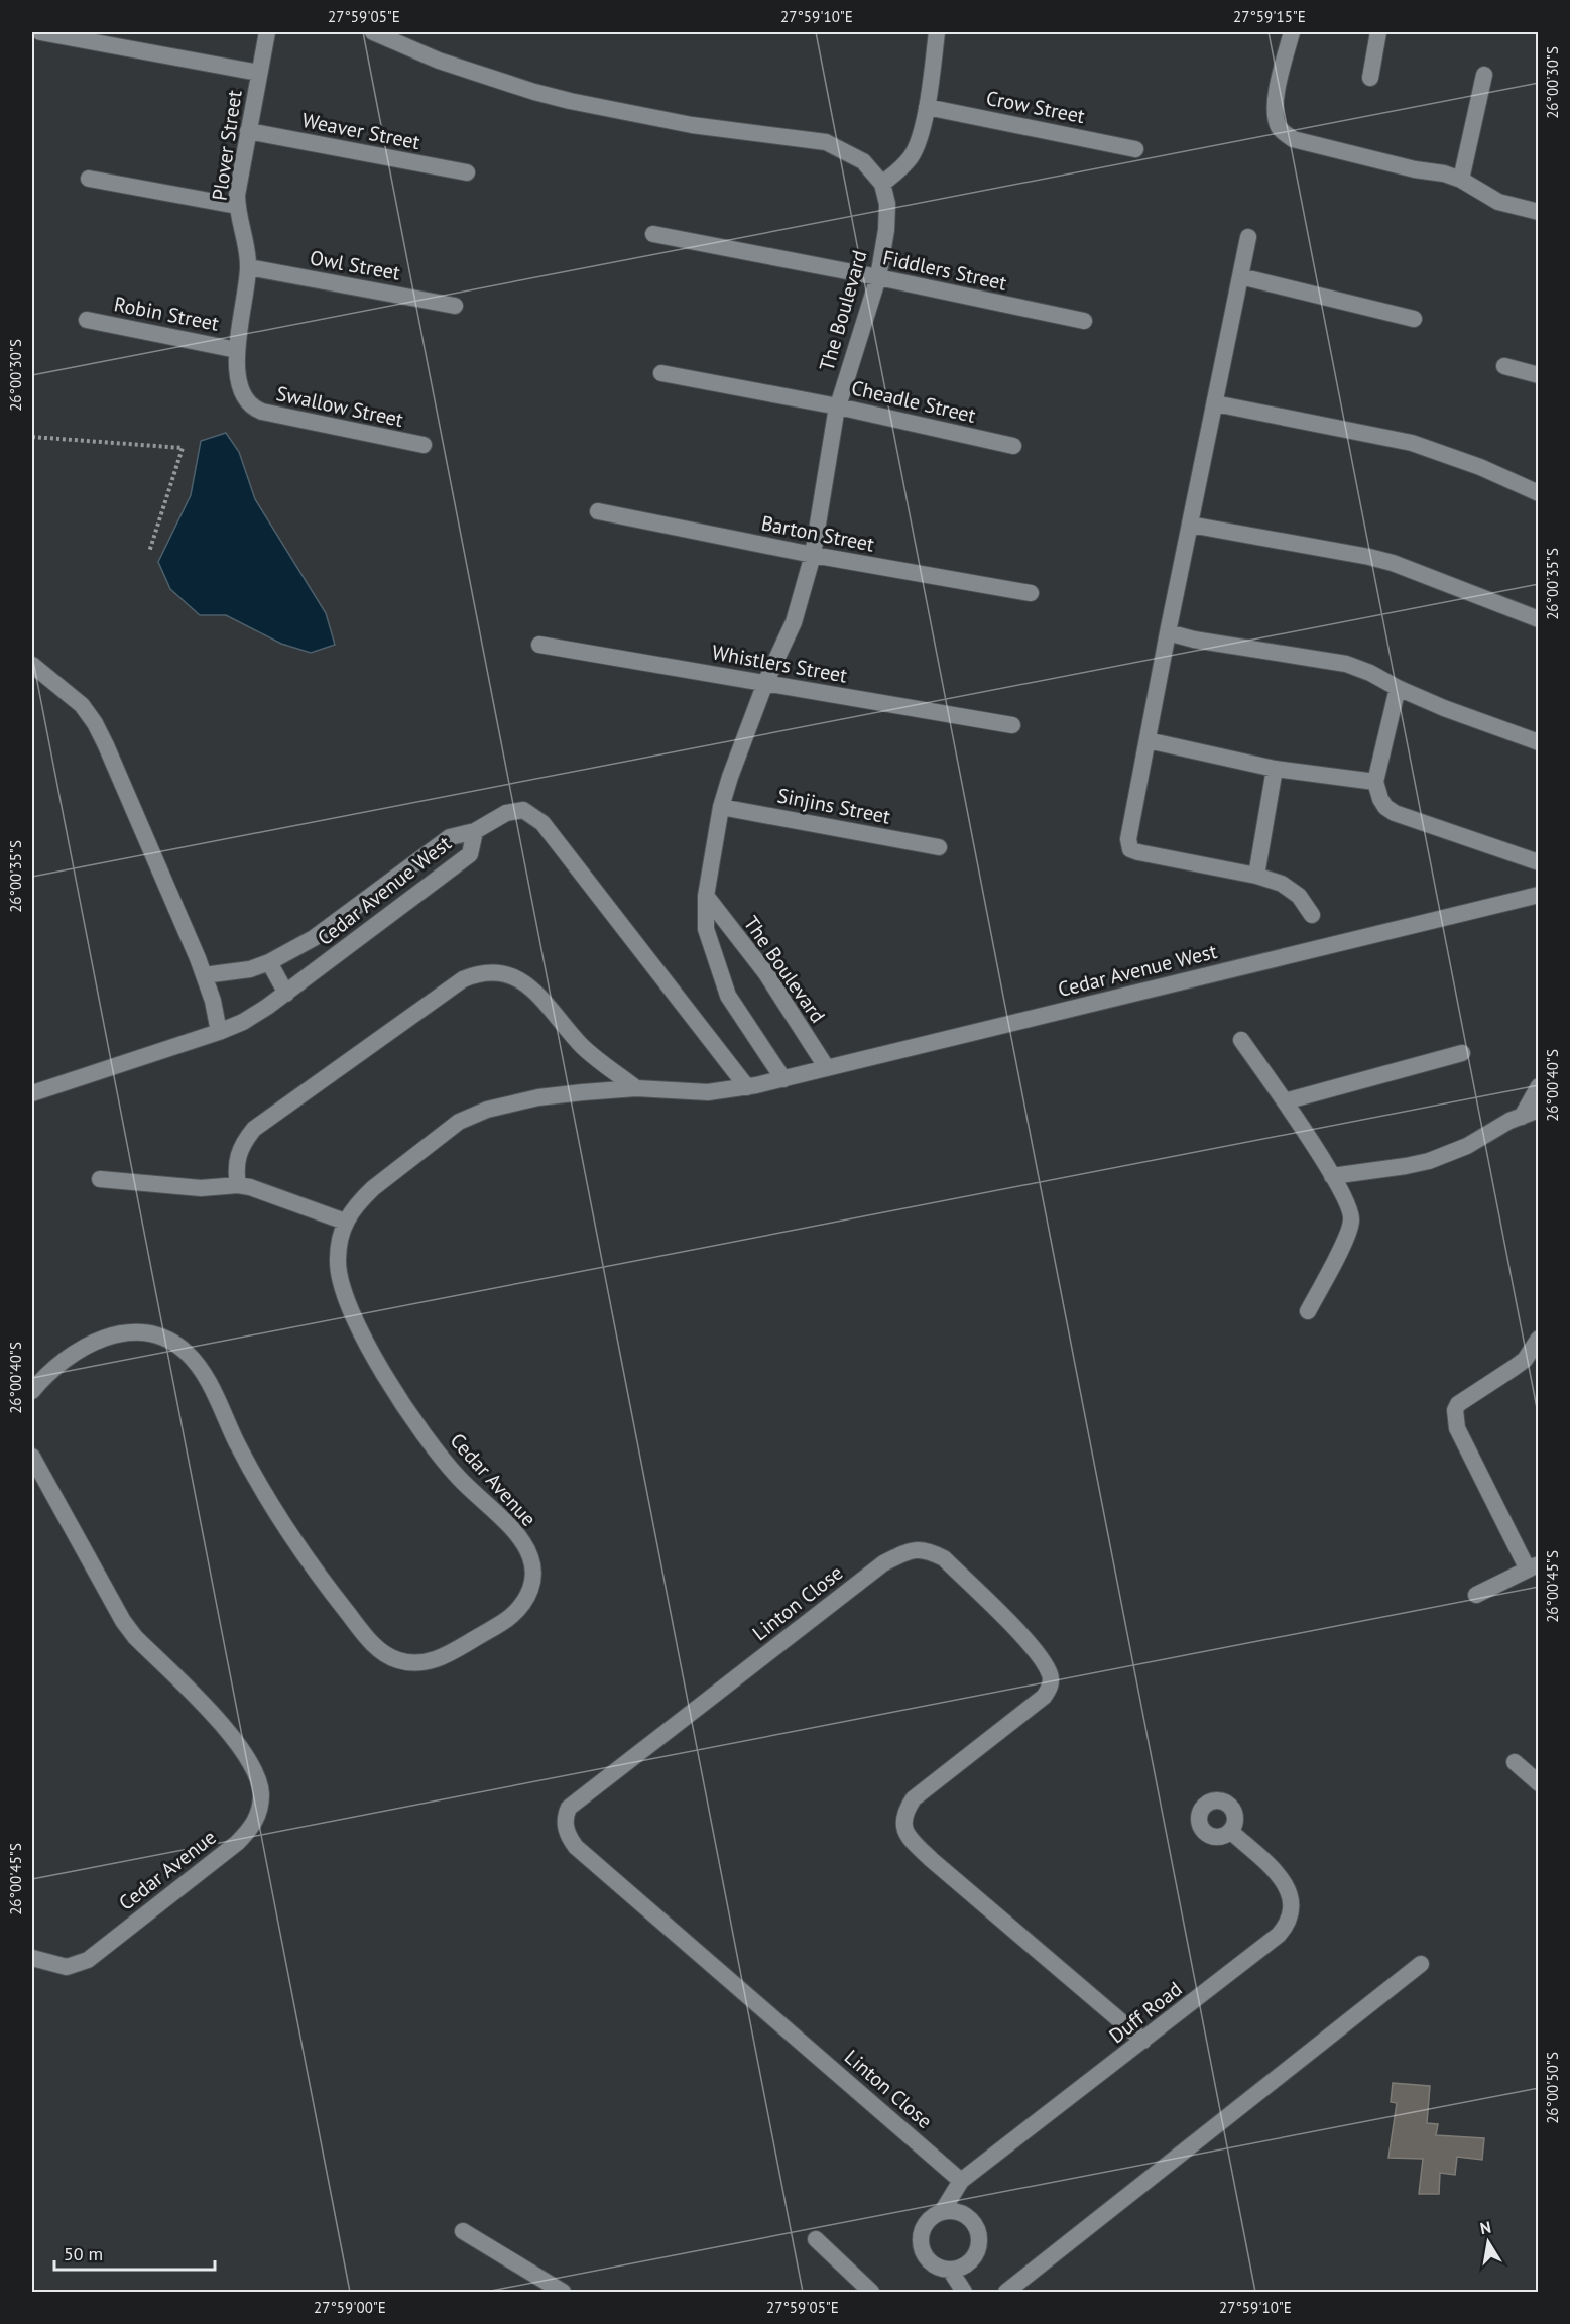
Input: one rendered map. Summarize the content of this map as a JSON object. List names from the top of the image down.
{
  "streets": {
    "street": [
      "Crow Street",
      "Weaver Street",
      "Plover Street",
      "Owl Street",
      "Fiddlers Street",
      "The Boulevard",
      "Robin Street",
      "Cheadle Street",
      "Swallow Street",
      "Barton Street",
      "Whistlers Street",
      "Sinjins Street",
      "Cedar Avenue West",
      "Cedar Avenue",
      "Linton Close",
      "Duff Road"
    ]
  },
  "crossings": [
    ["Weaver Street", "Plover Street"],
    ["Plover Street", "Owl Street"],
    ["Plover Street", "Robin Street"],
    ["Plover Street", "Swallow Street"],
    ["Fiddlers Street", "The Boulevard"],
    ["The Boulevard", "Cheadle Street"],
    ["The Boulevard", "Barton Street"],
    ["The Boulevard", "Whistlers Street"],
    ["The Boulevard", "Sinjins Street"],
    ["The Boulevard", "Cedar Avenue West"],
    ["Linton Close", "Duff Road"]
  ],
  "scale_bar": "50 m",
  "north": "top",
  "coordinates": [
    "27°59'05\"E",
    "27°59'10\"E",
    "27°59'15\"E",
    "26°00'30\"S",
    "26°00'35\"S",
    "26°00'40\"S",
    "26°00'45\"S",
    "26°00'50\"S",
    "27°59'00\"E"
  ]
}
